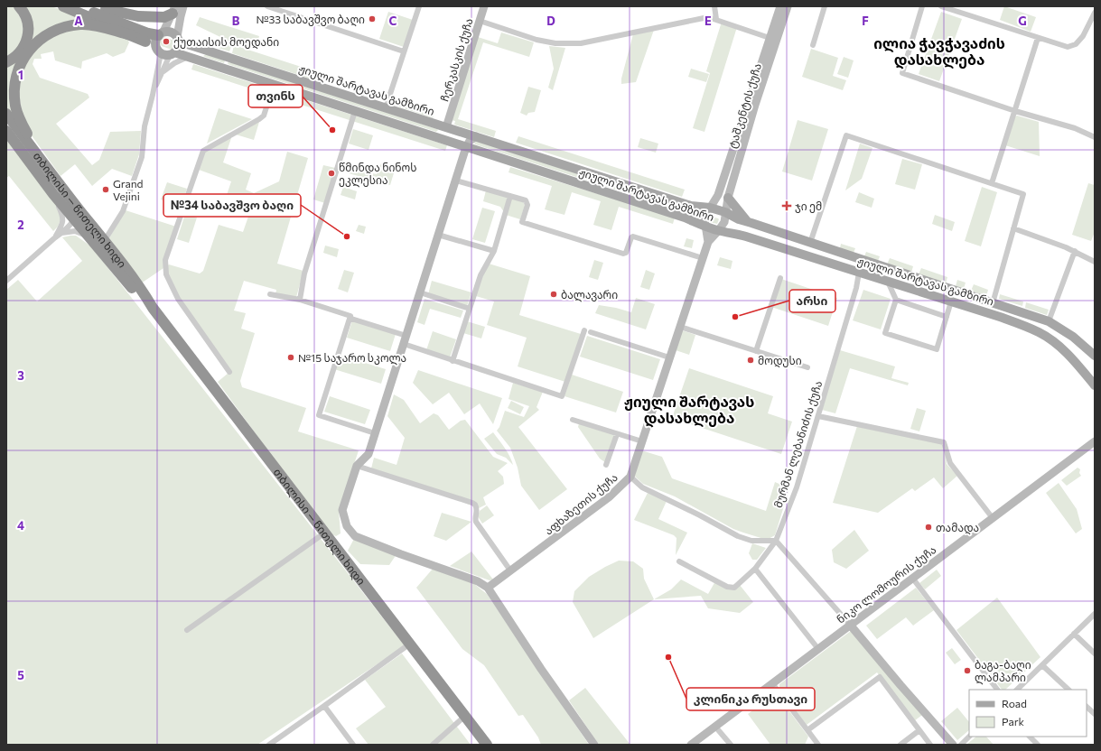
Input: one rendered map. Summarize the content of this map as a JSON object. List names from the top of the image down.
{
  "streets": {
    "highway": ["თბილისი — წითელი ხიდი"],
    "main road": ["ჟიული შარტავას გამზირი"],
    "street": [
      "ჩერკასკის ქუჩა",
      "ტაშკენტის ქუჩა",
      "მურმან ლებანიძის ქუჩა",
      "აფხაზეთის ქუჩა",
      "ნიკო ლომოურის ქუჩა"
    ]
  },
  "crossings": [
    ["ჩერკასკის ქუჩა", "ჟიული შარტავას გამზირი"],
    ["ჟიული შარტავას გამზირი", "ტაშკენტის ქუჩა"],
    ["ჟიული შარტავას გამზირი", "მურმან ლებანიძის ქუჩა"],
    ["ჟიული შარტავას გამზირი", "აფხაზეთის ქუჩა"],
    ["ტაშკენტის ქუჩა", "აფხაზეთის ქუჩა"]
  ],
  "districts": ["ილია ჭავჭავაძის დასახლება", "ჟიული შარტავას დასახლება"],
  "places": {
    "other": [
      "№33 საბავშვო ბაღი",
      "ქუთაისის მოედანი",
      "თვინს",
      "წმინდა ნინოს ეკლესია",
      "Grand Vejini",
      "№34 საბავშვო ბაღი",
      "ბალავარი",
      "არსი",
      "№15 საჯარო სკოლა",
      "მოდუსი",
      "თამადა",
      "კლინიკა რუსთავი",
      "ბაგა-ბაღი ლამპარი"
    ],
    "health": ["ჯი ემ"]
  },
  "legend": ["Road", "Park"],
  "grid": {
    "columns": [
      "A",
      "B",
      "C",
      "D",
      "E",
      "F",
      "G"
    ],
    "rows": [
      "1",
      "2",
      "3",
      "4",
      "5"
    ]
  }
}
